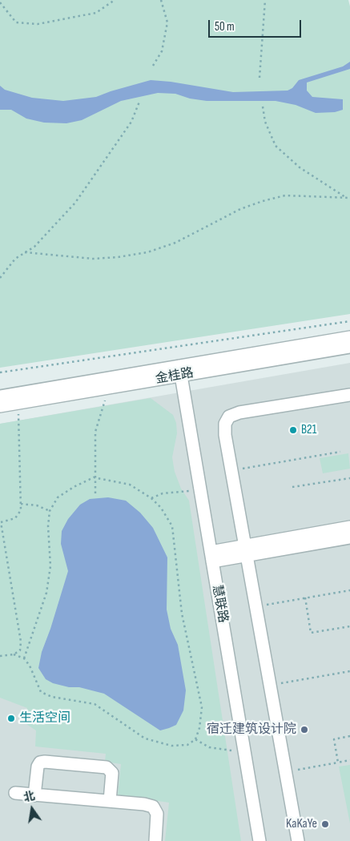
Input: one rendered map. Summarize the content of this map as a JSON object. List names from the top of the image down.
{
  "streets": {
    "street": ["金桂路", "慧联路"]
  },
  "crossings": [
    ["金桂路", "慧联路"]
  ],
  "places": [
    "B21",
    "生活空间",
    "宿迁建筑设计院",
    "KaKaYe"
  ],
  "scale_bar": "50 m",
  "north": "top"
}
